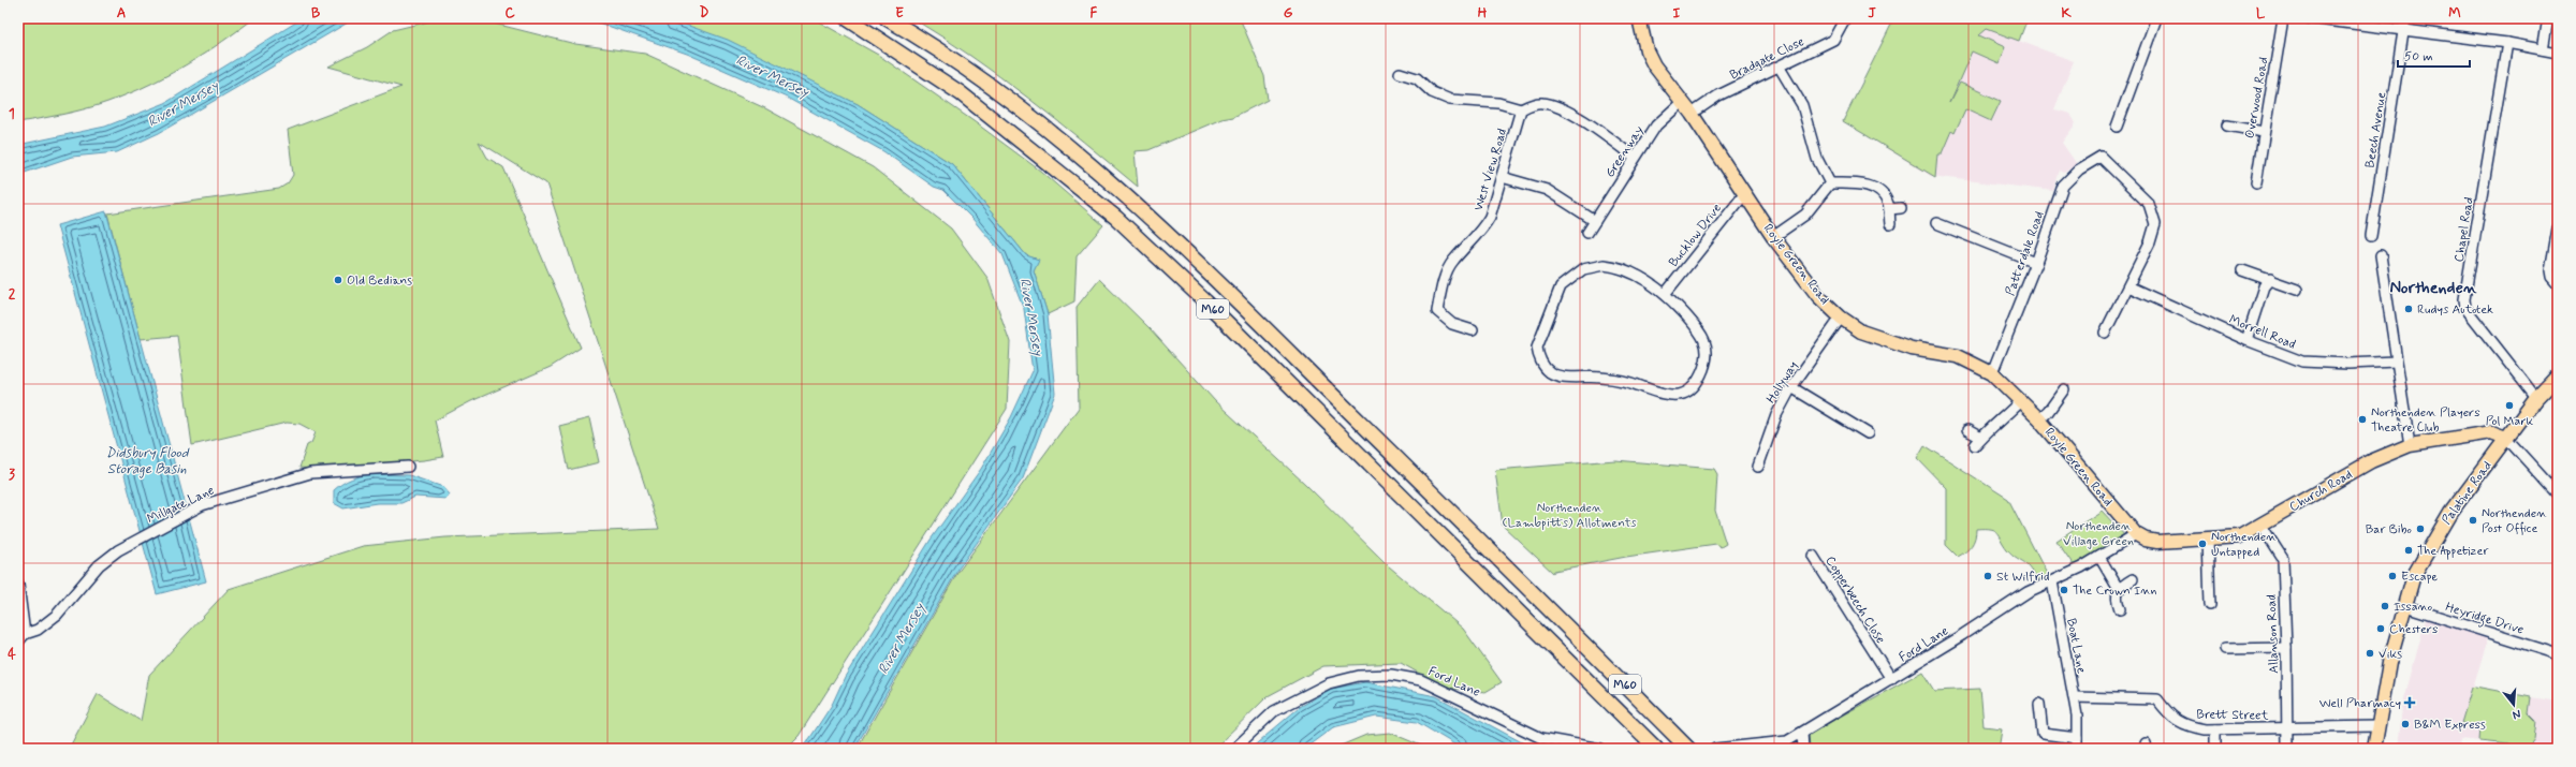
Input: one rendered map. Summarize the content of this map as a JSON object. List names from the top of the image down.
{
  "streets": {
    "highway": ["M60"],
    "main road": ["Royle Green Road", "Church Road", "Palatine Road"],
    "street": [
      "Bradgate Close",
      "Overwood Road",
      "Beech Avenue",
      "Greenway",
      "West View Road",
      "Chapel Road",
      "Bucklow Drive",
      "Patterdale Road",
      "Morrell Road",
      "Hollyway",
      "Millgate Lane",
      "Copperbeech Close",
      "Heyridge Drive",
      "Allanson Road",
      "Ford Lane",
      "Boat Lane",
      "Brett Street"
    ]
  },
  "crossings": [
    ["Bradgate Close", "Royle Green Road"],
    ["Greenway", "Royle Green Road"],
    ["Chapel Road", "Palatine Road"],
    ["Bucklow Drive", "Royle Green Road"],
    ["Patterdale Road", "Royle Green Road"],
    ["Patterdale Road", "Morrell Road"],
    ["Royle Green Road", "Hollyway"],
    ["Royle Green Road", "Church Road"],
    ["Royle Green Road", "Ford Lane"],
    ["Church Road", "Palatine Road"],
    ["Church Road", "Allanson Road"],
    ["Church Road", "Ford Lane"],
    ["Palatine Road", "Heyridge Drive"],
    ["Palatine Road", "Brett Street"],
    ["Copperbeech Close", "Ford Lane"],
    ["Allanson Road", "Brett Street"],
    ["Ford Lane", "Boat Lane"],
    ["Boat Lane", "Brett Street"]
  ],
  "districts": ["Northenden"],
  "water": ["River Mersey", "Didsbury Flood Storage Basin"],
  "parks": ["Northenden (Lambpitts) Allotments", "Northenden Village Green"],
  "places": {
    "other": [
      "Old Bedians",
      "Rudys Autotek",
      "Pol Mark",
      "Northenden Players Theatre Club",
      "Northenden Post Office",
      "Bar Bibo",
      "Northenden Untapped",
      "The Appetizer",
      "St Wilfrid",
      "Escape",
      "The Crown Inn",
      "Issano",
      "Chesters",
      "Viks",
      "B&M Express"
    ],
    "health": ["Well Pharmacy"]
  },
  "scale_bar": "50 m",
  "north": "bottom",
  "grid": {
    "columns": [
      "A",
      "B",
      "C",
      "D",
      "E",
      "F",
      "G",
      "H",
      "I",
      "J",
      "K",
      "L",
      "M"
    ],
    "rows": [
      "1",
      "2",
      "3",
      "4"
    ]
  }
}
